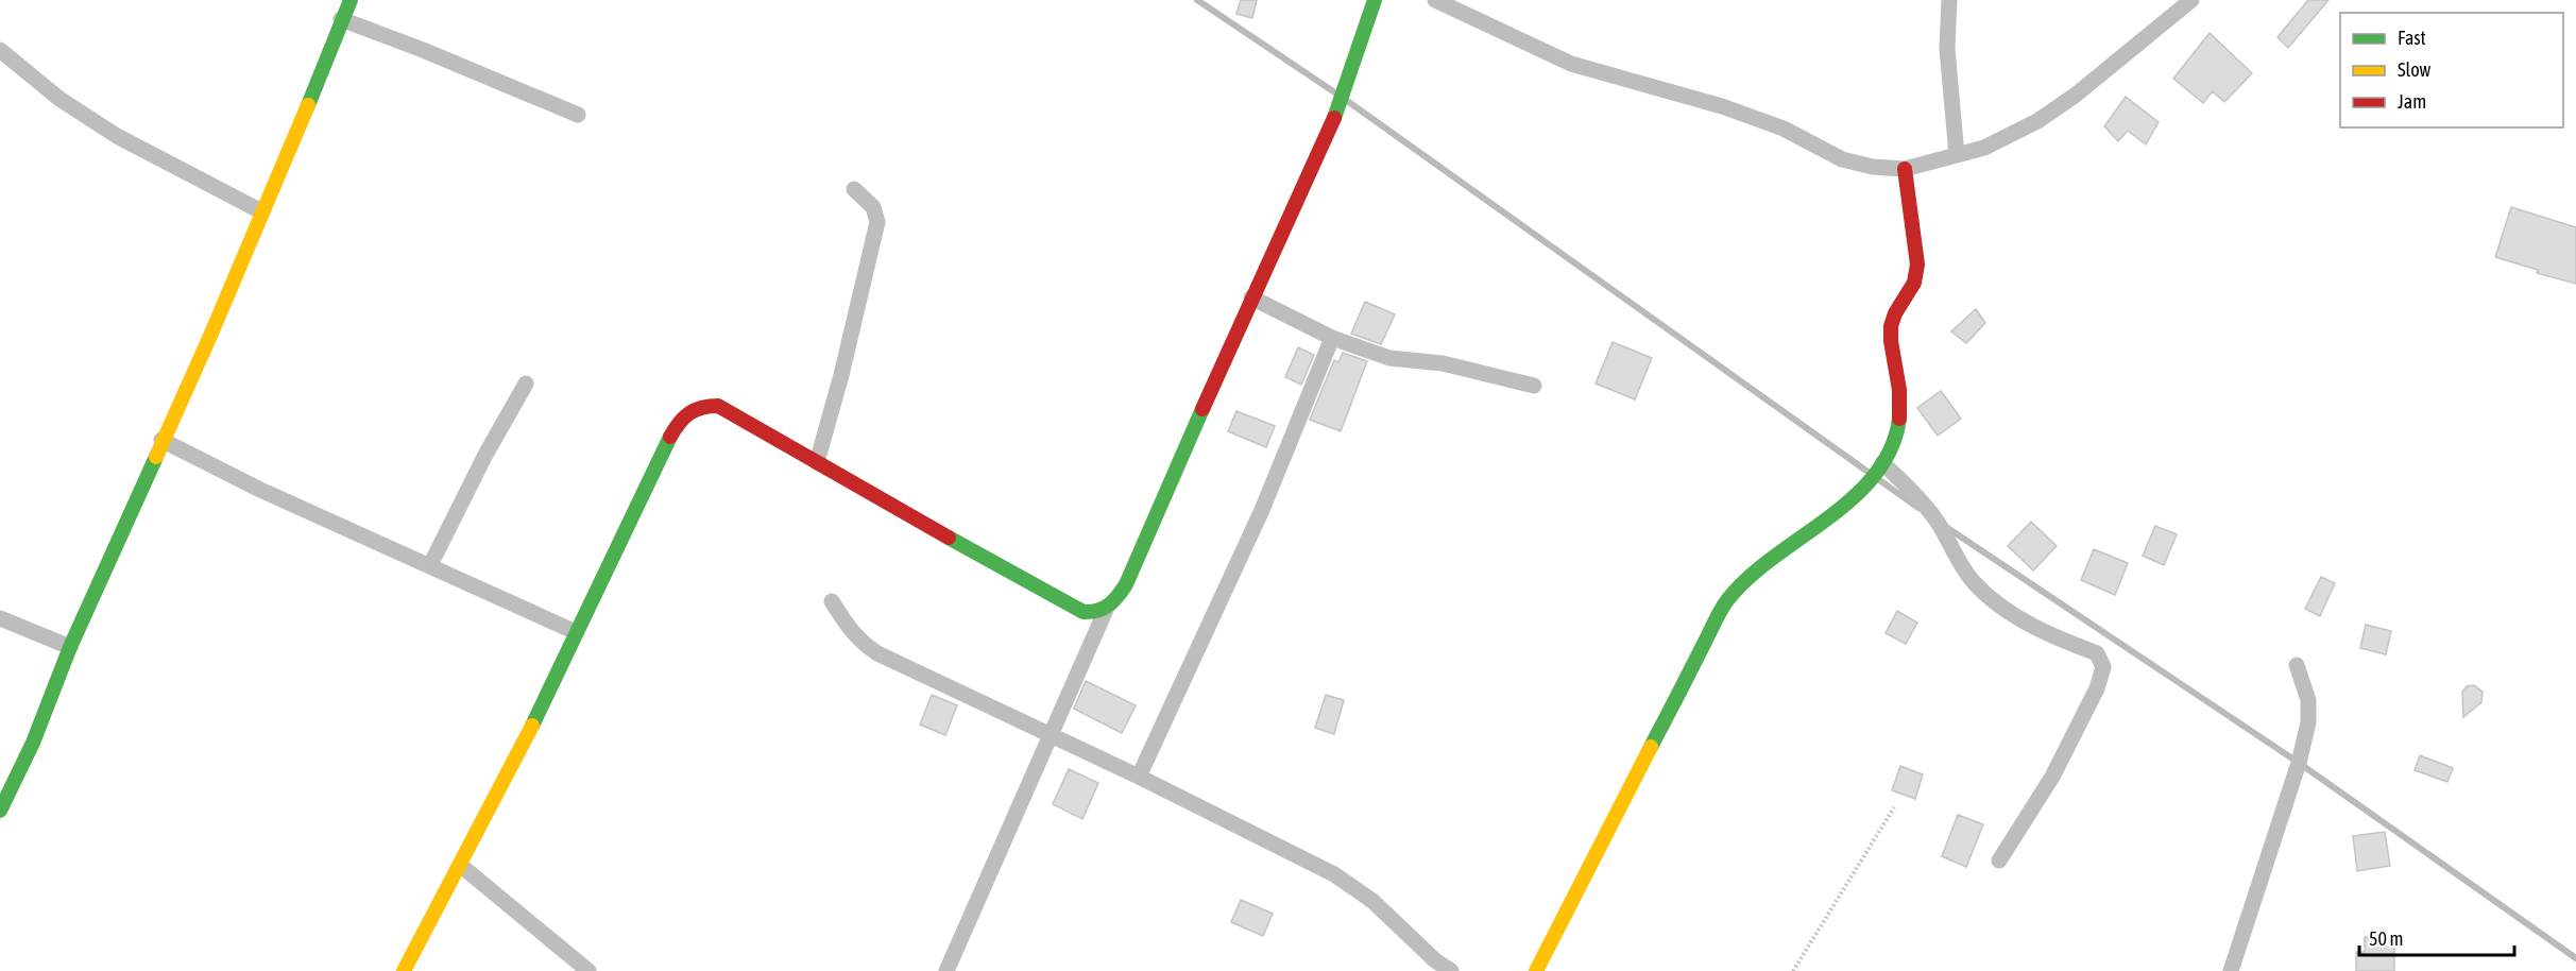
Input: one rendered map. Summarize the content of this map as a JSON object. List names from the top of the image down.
{
  "legend": ["Fast", "Slow", "Jam"],
  "scale_bar": "50 m"
}
